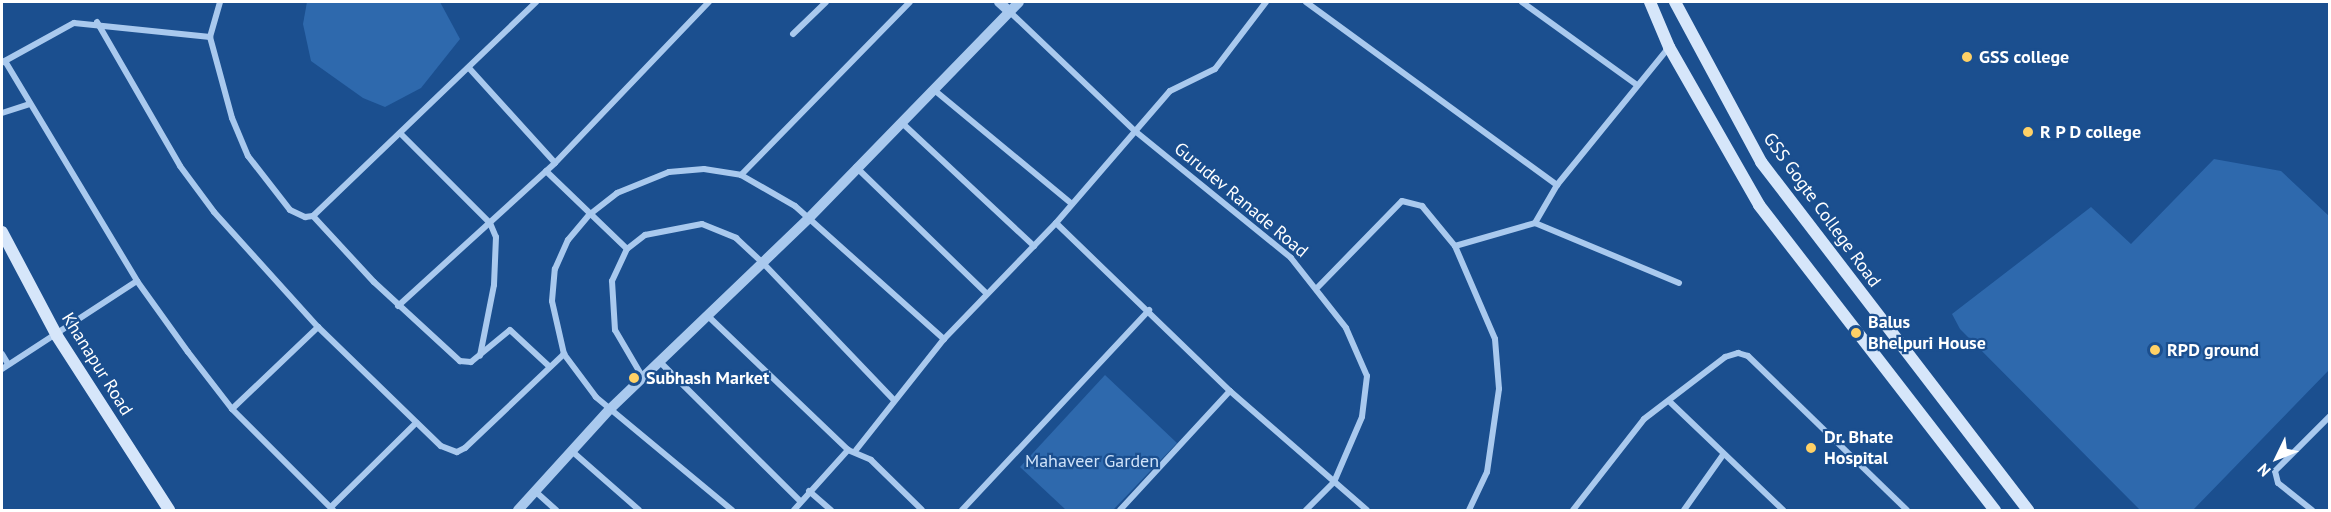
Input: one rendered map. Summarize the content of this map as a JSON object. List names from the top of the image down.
{
  "streets": {
    "main road": ["GSS Gogte College Road", "Khanapur Road"],
    "street": ["Gurudev Ranade Road"]
  },
  "parks": ["Mahaveer Garden"],
  "places": [
    "GSS college",
    "R P D college",
    "Balus Bhelpuri House",
    "RPD ground",
    "Subhash Market",
    "Dr. Bhate Hospital"
  ],
  "north": "bottom left"
}
